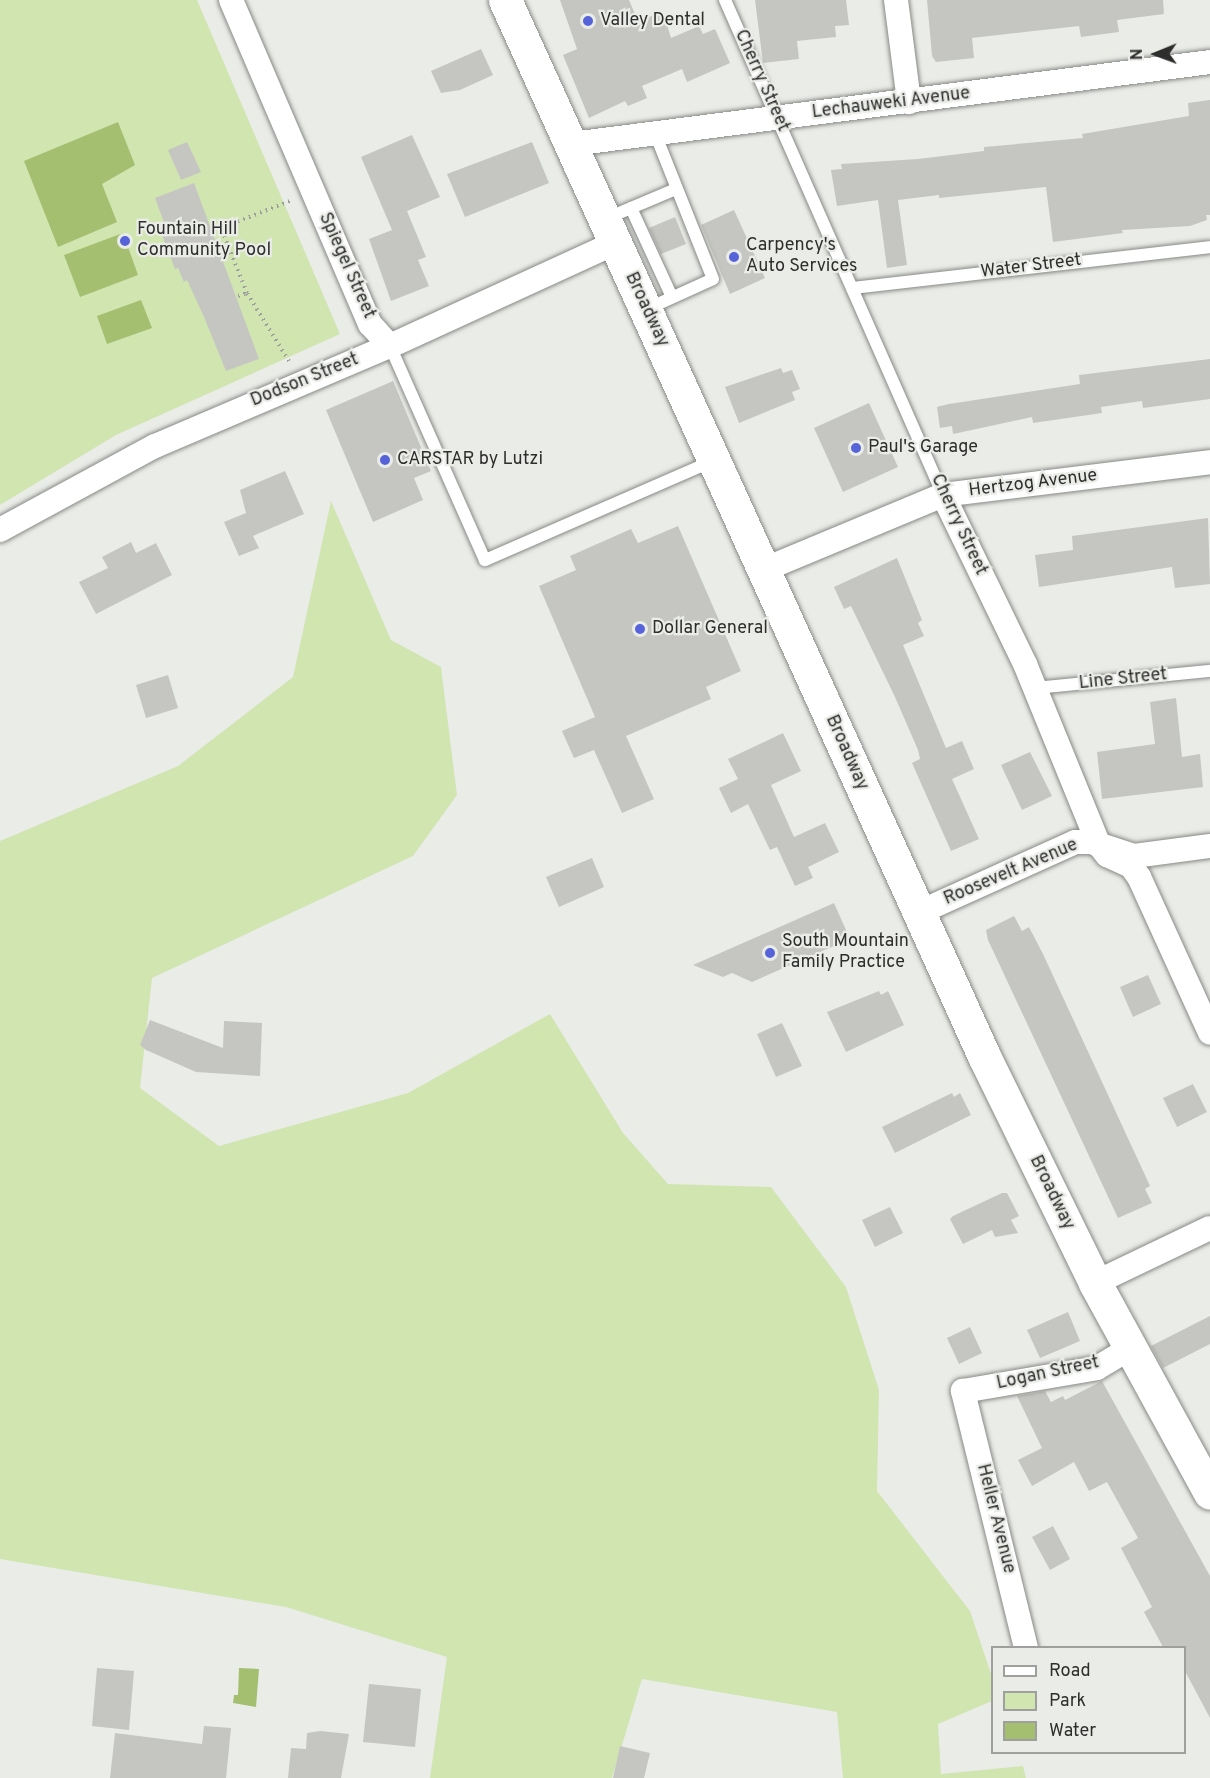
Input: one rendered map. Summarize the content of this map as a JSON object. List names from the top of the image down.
{
  "streets": {
    "main road": ["Broadway"],
    "street": [
      "Cherry Street",
      "Lechauweki Avenue",
      "Spiegel Street",
      "Dodson Street",
      "Hertzog Avenue",
      "Roosevelt Avenue",
      "Logan Street",
      "Heller Avenue"
    ],
    "lane": ["Water Street", "Line Street"]
  },
  "crossings": [
    ["Cherry Street", "Lechauweki Avenue"],
    ["Cherry Street", "Water Street"],
    ["Cherry Street", "Hertzog Avenue"],
    ["Cherry Street", "Line Street"],
    ["Cherry Street", "Roosevelt Avenue"],
    ["Lechauweki Avenue", "Broadway"],
    ["Spiegel Street", "Broadway"],
    ["Spiegel Street", "Dodson Street"],
    ["Broadway", "Dodson Street"],
    ["Broadway", "Hertzog Avenue"],
    ["Broadway", "Roosevelt Avenue"],
    ["Broadway", "Logan Street"],
    ["Logan Street", "Heller Avenue"]
  ],
  "places": [
    "Valley Dental",
    "Fountain Hill Community Pool",
    "Carpency's Auto Services",
    "Paul's Garage",
    "CARSTAR by Lutzi",
    "Dollar General",
    "South Mountain Family Practice"
  ],
  "legend": ["Road", "Park", "Water"],
  "north": "left"
}
